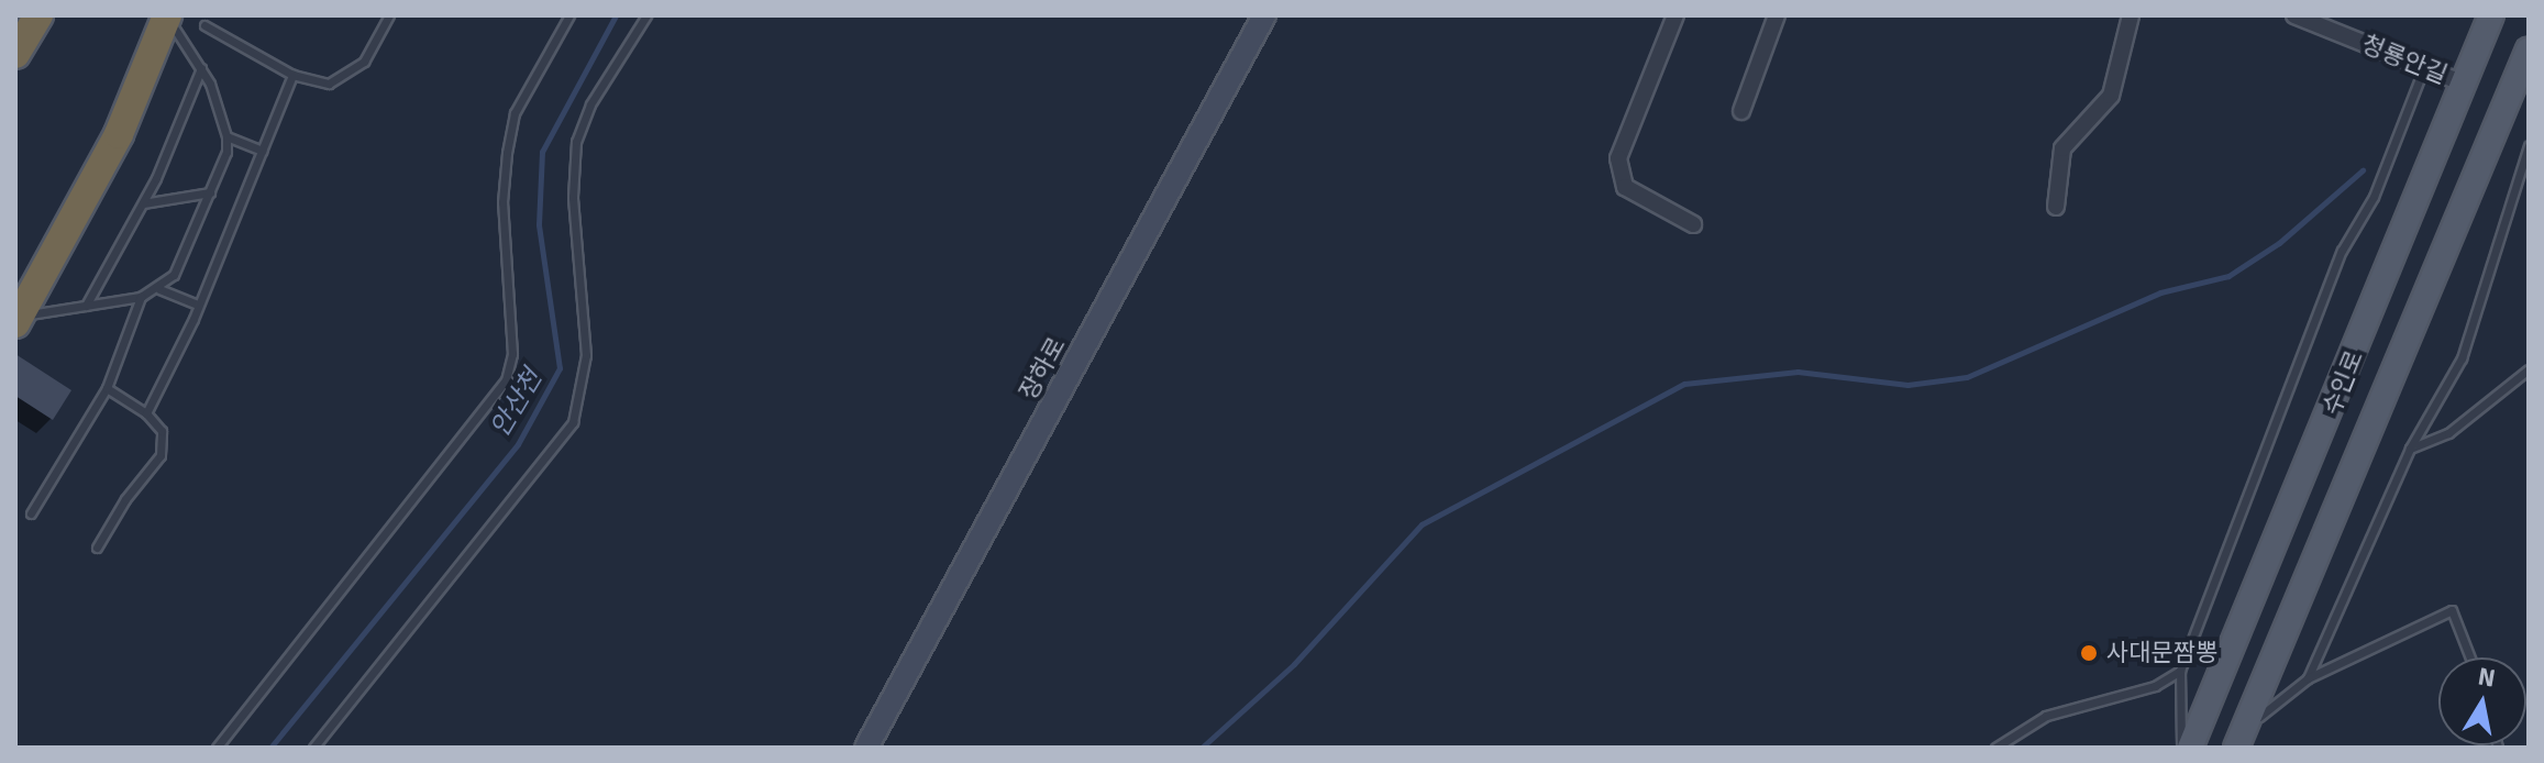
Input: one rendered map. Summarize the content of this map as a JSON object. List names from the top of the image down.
{
  "streets": {
    "main road": ["수인로"],
    "street": ["청룡안길", "장하로"]
  },
  "crossings": [
    ["청룡안길", "수인로"]
  ],
  "water": ["안산천"],
  "places": ["사대문짬뽕"],
  "north": "top"
}
